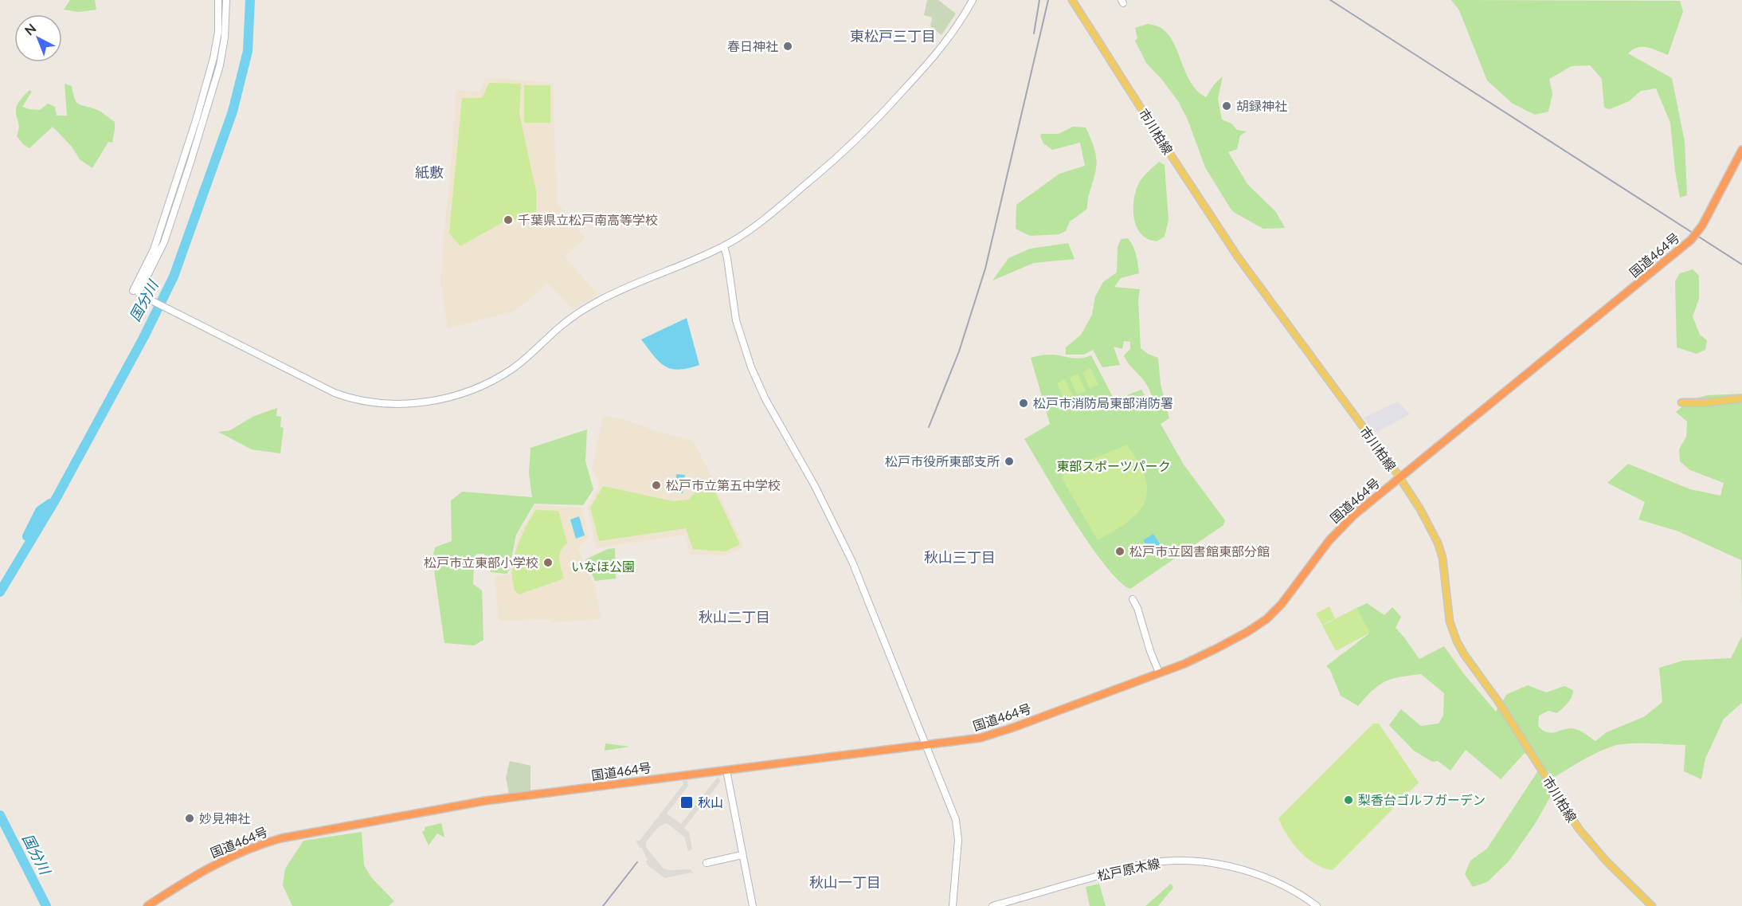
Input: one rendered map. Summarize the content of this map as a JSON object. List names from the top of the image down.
{
  "streets": {
    "highway": ["国道464号"],
    "main road": ["市川柏線"],
    "street": ["松戸原木線"]
  },
  "crossings": [
    ["市川柏線", "国道464号"]
  ],
  "districts": [
    "東松戸三丁目",
    "紙敷",
    "秋山三丁目",
    "秋山二丁目",
    "秋山一丁目"
  ],
  "water": ["国分川"],
  "parks": ["東部スポーツパーク", "いなほ公園"],
  "places": {
    "other": [
      "春日神社",
      "胡録神社",
      "千葉県立松戸南高等学校",
      "松戸市消防局東部消防署",
      "松戸市役所東部支所",
      "松戸市立第五中学校",
      "松戸市立図書館東部分館",
      "松戸市立東部小学校",
      "梨香台ゴルフガーデン",
      "妙見神社"
    ],
    "transit": ["秋山"]
  },
  "north": "top left"
}
